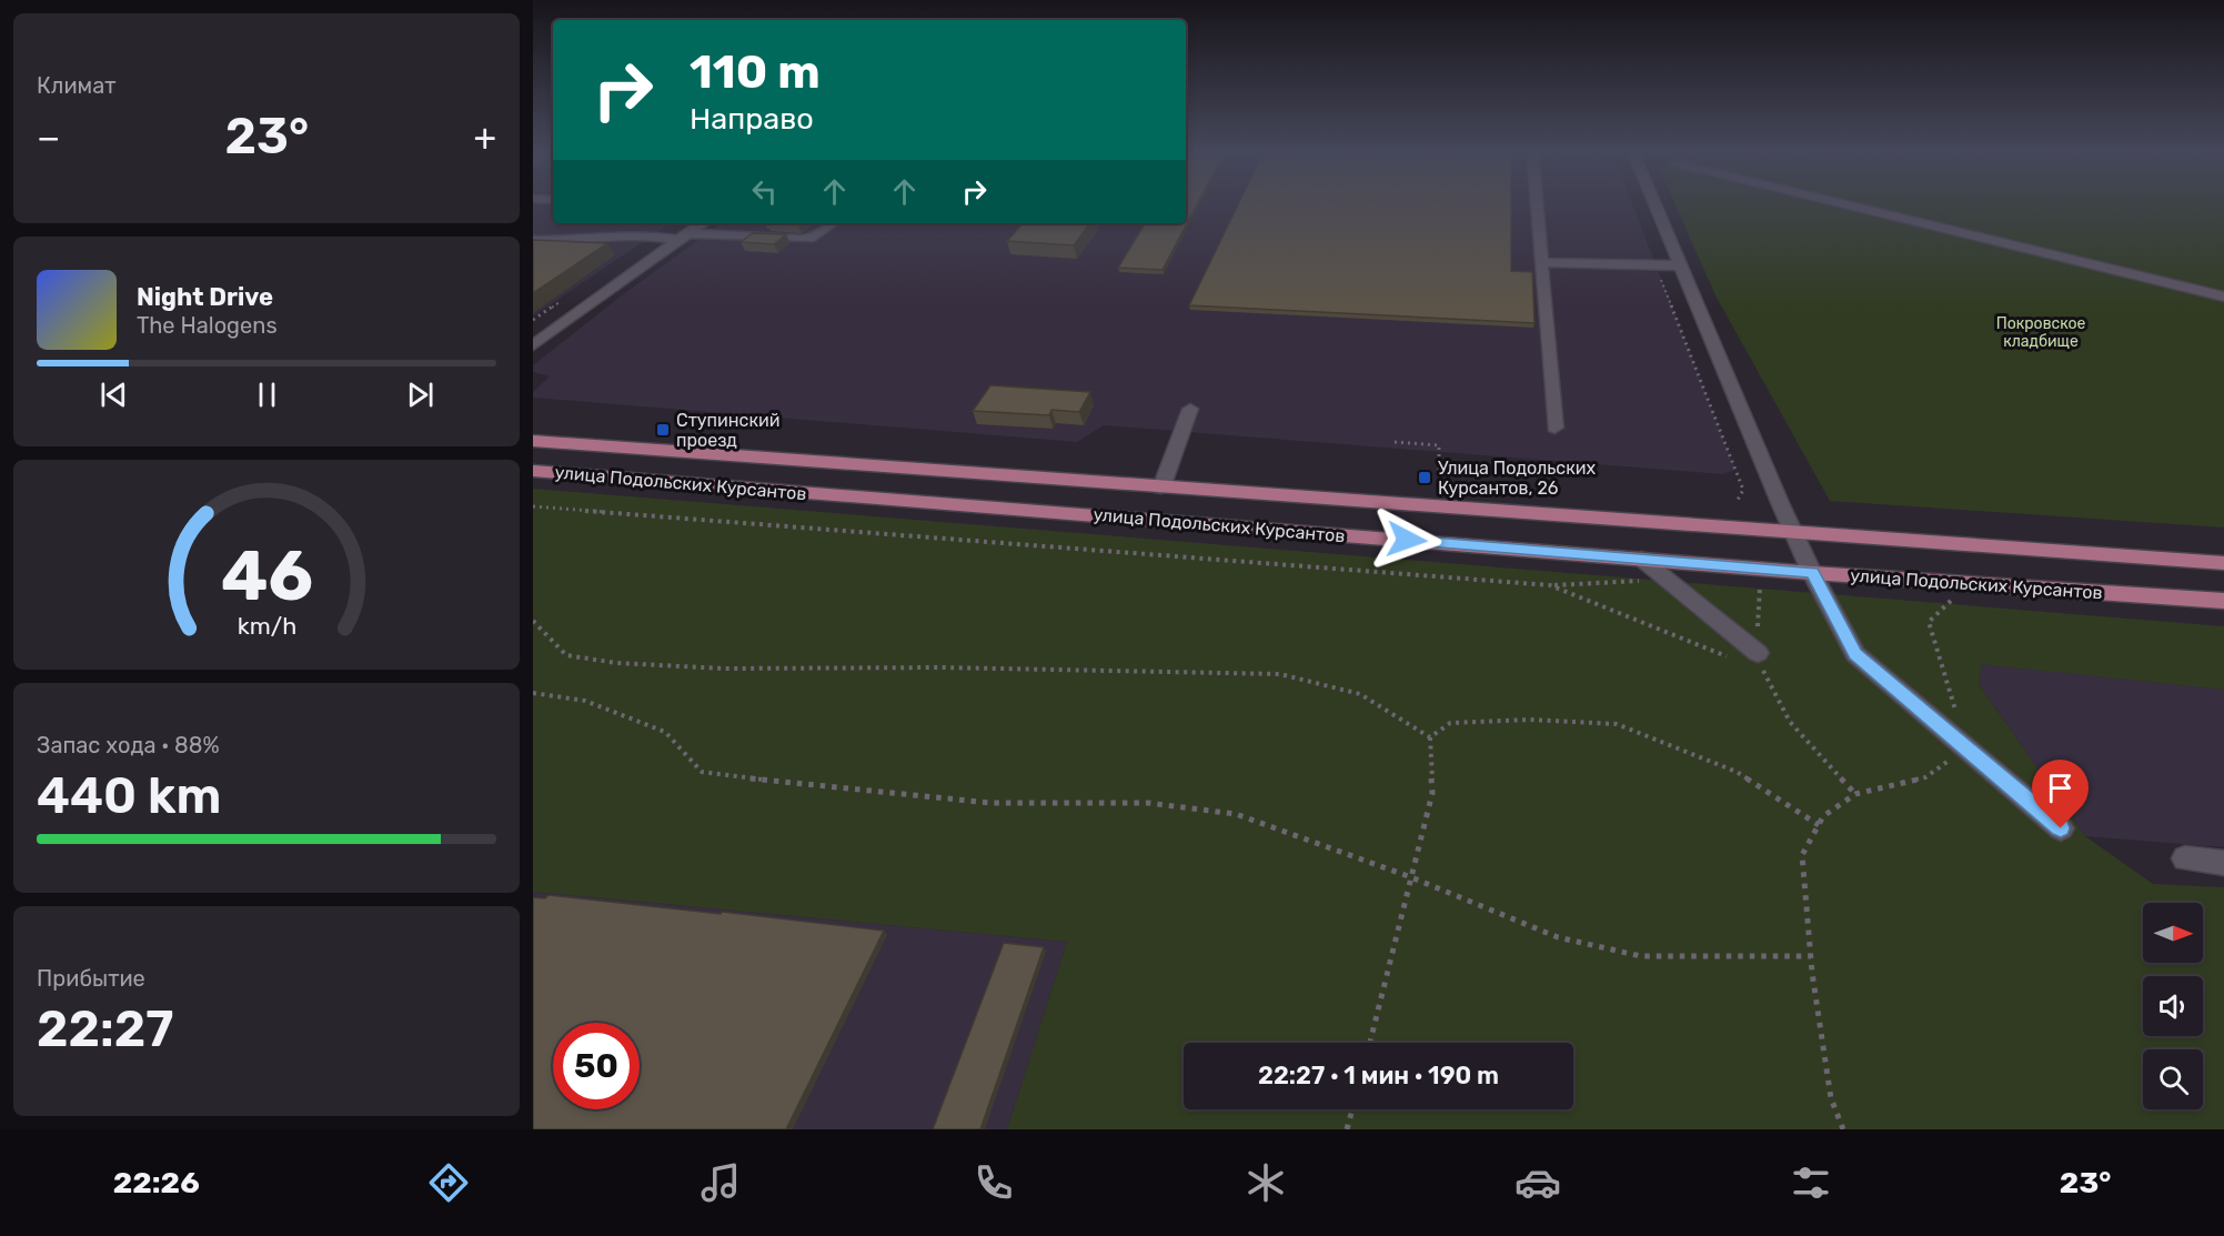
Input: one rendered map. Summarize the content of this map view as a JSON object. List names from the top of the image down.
{
  "streets": {
    "main road": ["улица Подольских Курсантов"]
  },
  "parks": ["Покровское кладбище"],
  "places": {
    "transit": ["Ступинский проезд", "Улица Подольских Курсантов, 26"]
  },
  "north": "right",
  "page": {
    "tile": [
      "Климат",
      ["Запас хода · 88%", "440 km"],
      ["Прибытие", "22:27"]
    ],
    "turn": ["110 m", "Направо"],
    "heat": ["−", "23°", "+"],
    "song": ["Night Drive", "The Halogens"],
    "limit": "50",
    "trip": "22:27 · 1 мин · 190 m",
    "tabs": ["22:26", "23°"],
    "gauge": ["46", "km/h"]
  }
}
